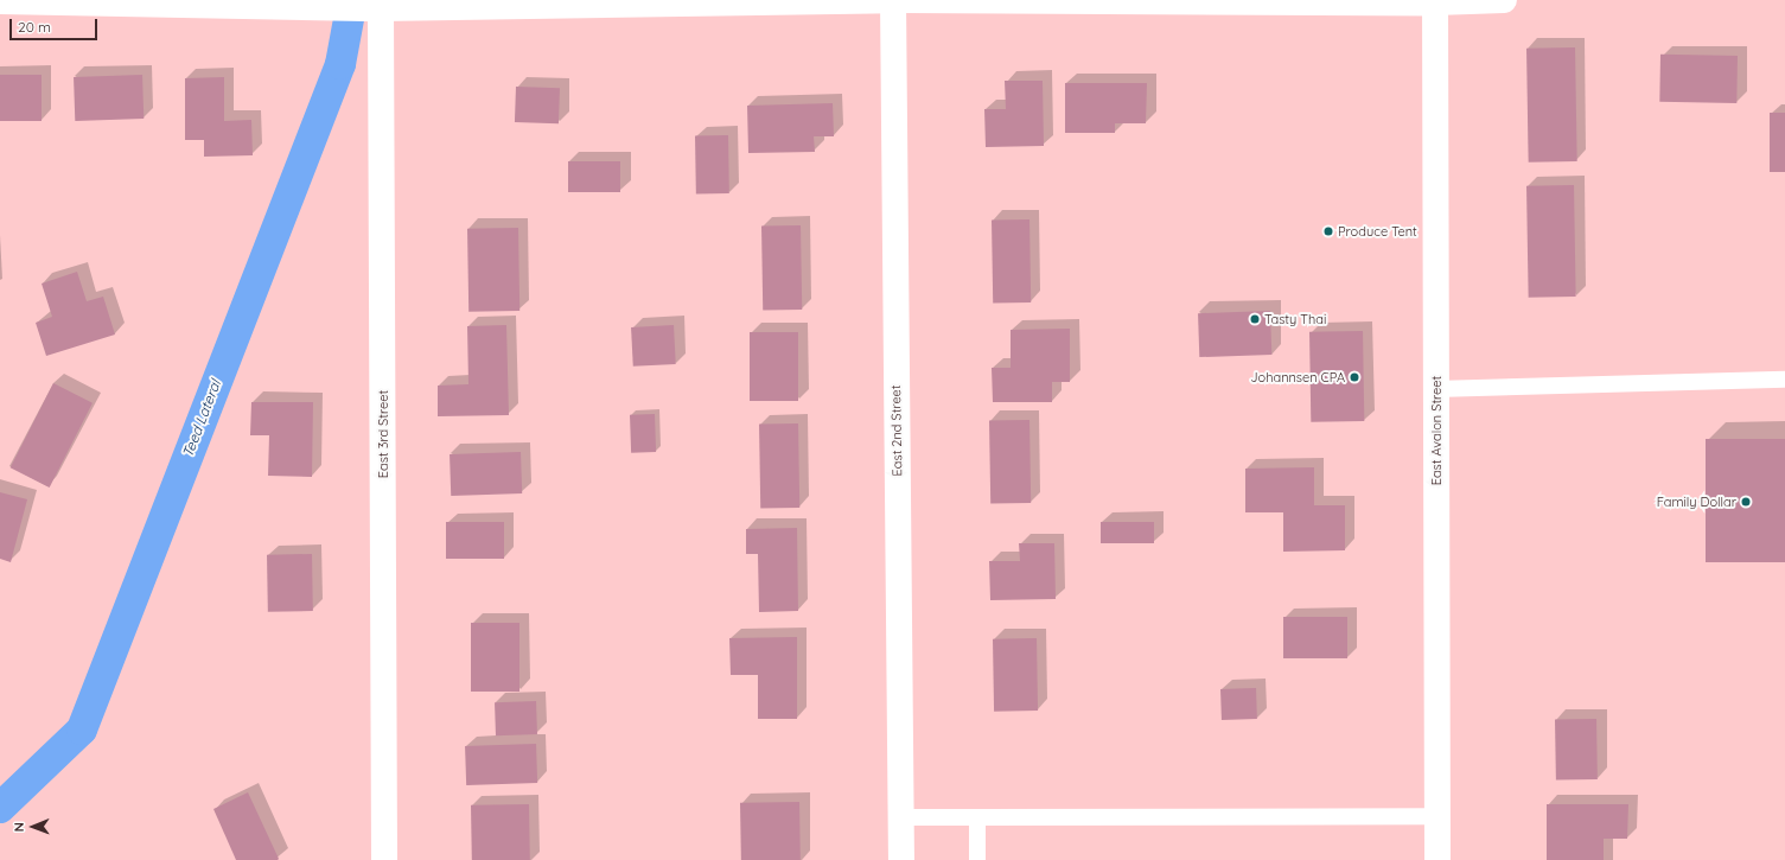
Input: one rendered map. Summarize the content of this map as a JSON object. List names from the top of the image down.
{
  "streets": {
    "street": ["East 2nd Street", "East Avalon Street", "East 3rd Street"]
  },
  "water": ["Teed Lateral"],
  "places": [
    "Produce Tent",
    "Tasty Thai",
    "Johannsen CPA",
    "Family Dollar"
  ],
  "scale_bar": "20 m",
  "north": "left"
}
